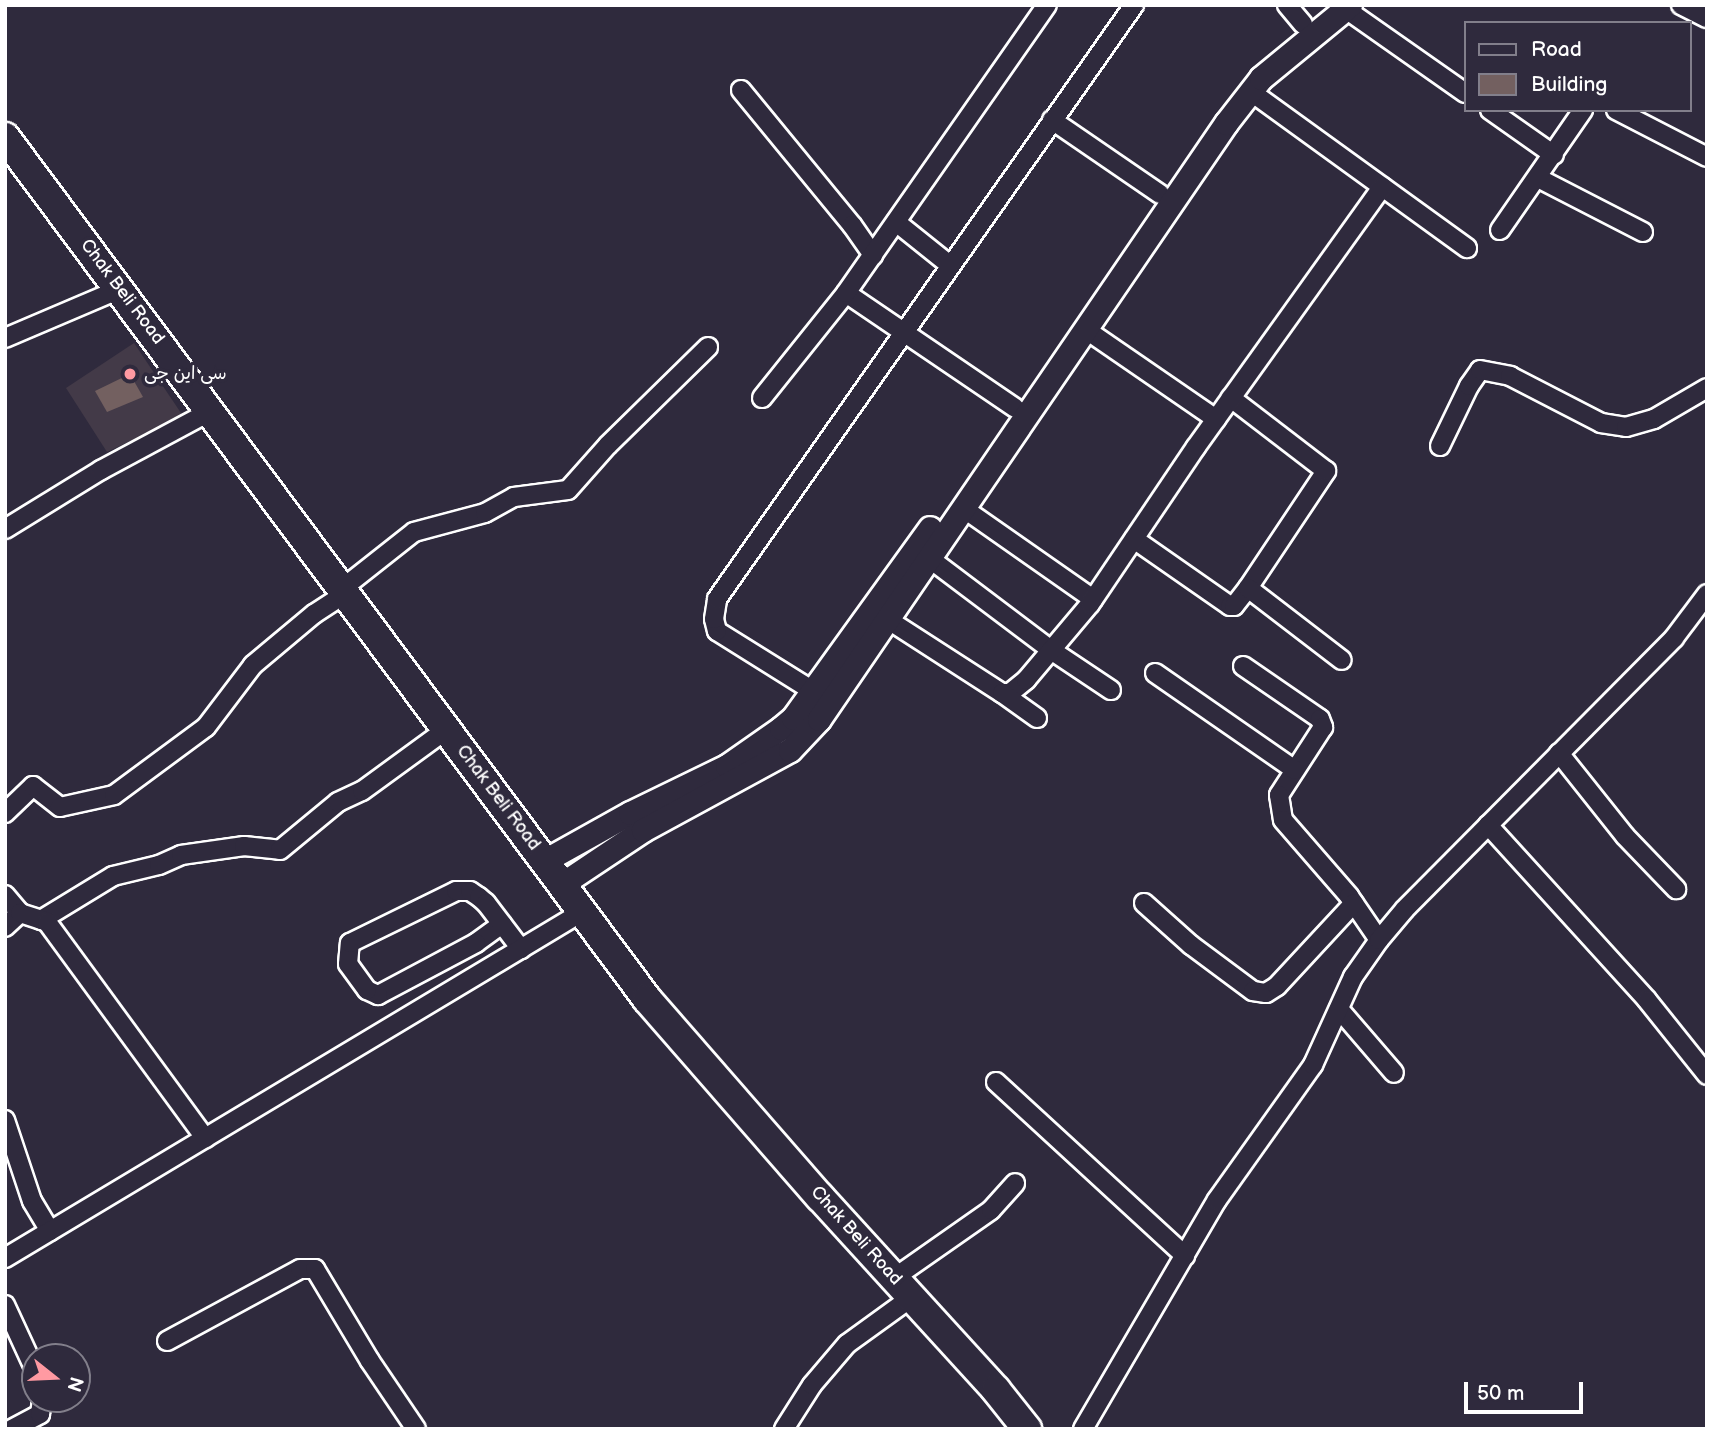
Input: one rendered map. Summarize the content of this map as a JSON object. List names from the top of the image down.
{
  "streets": {
    "main road": ["Chak Beli Road"]
  },
  "places": ["سی این جی"],
  "legend": ["Road", "Building"],
  "scale_bar": "50 m",
  "north": "right"
}
